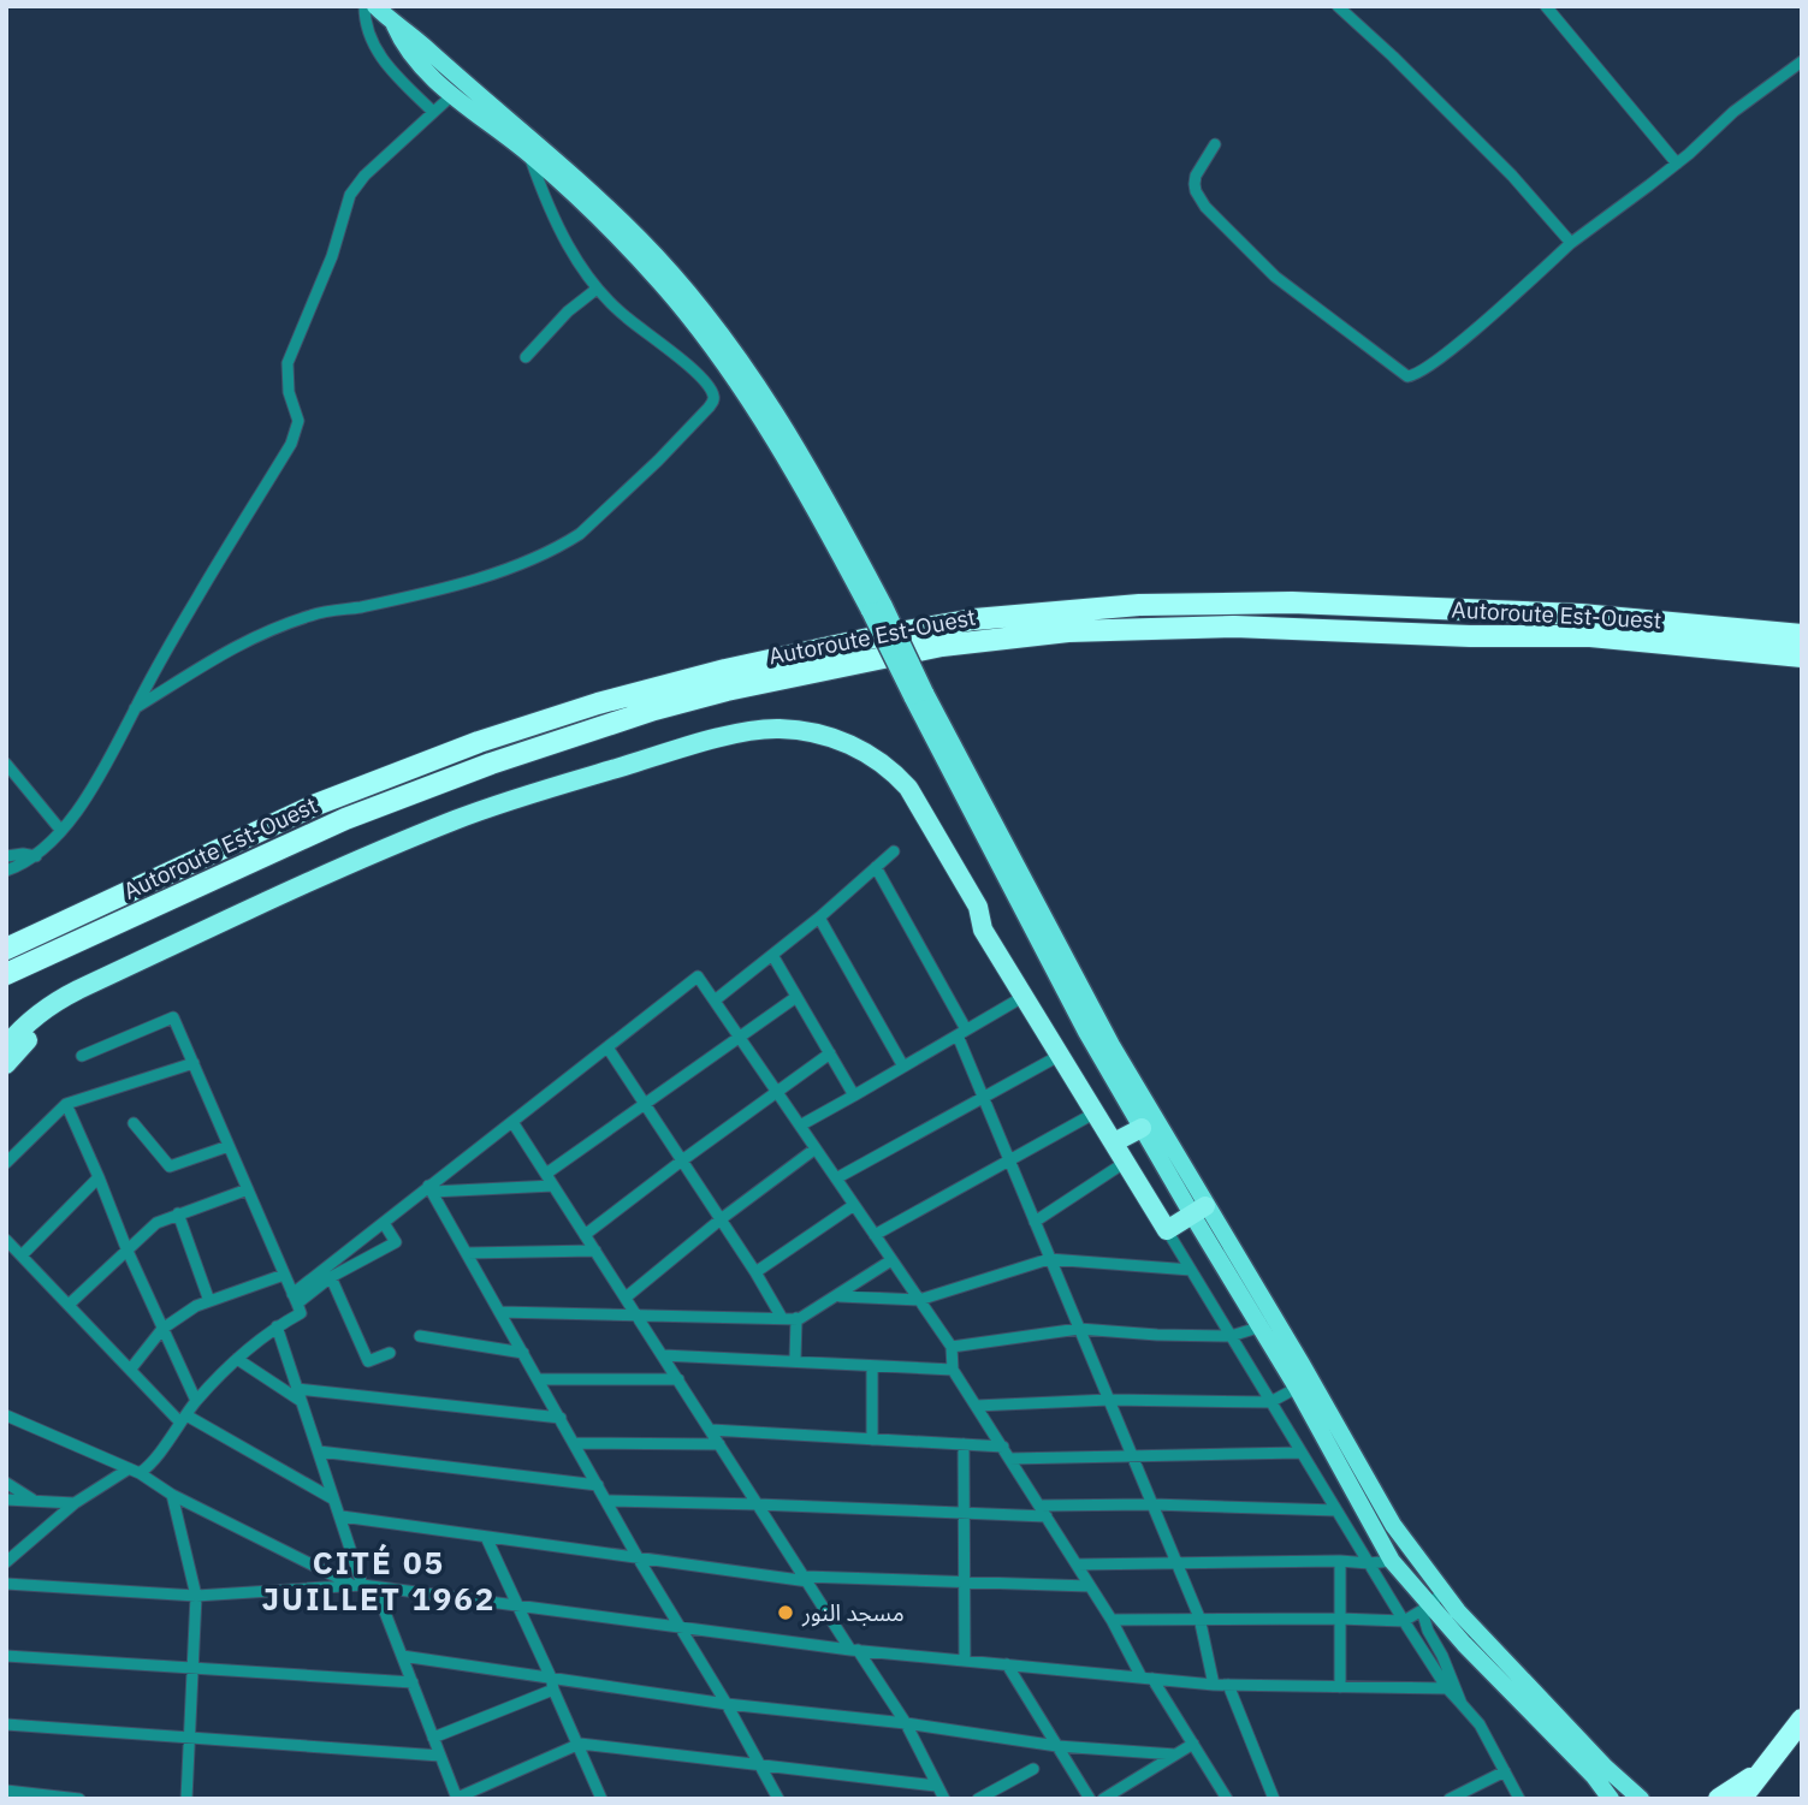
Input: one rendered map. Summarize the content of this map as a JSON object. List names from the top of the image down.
{
  "streets": {
    "highway": ["Autoroute Est-Ouest"]
  },
  "districts": ["CITÉ 05 JUILLET 1962"],
  "places": ["مسجد النور"]
}
